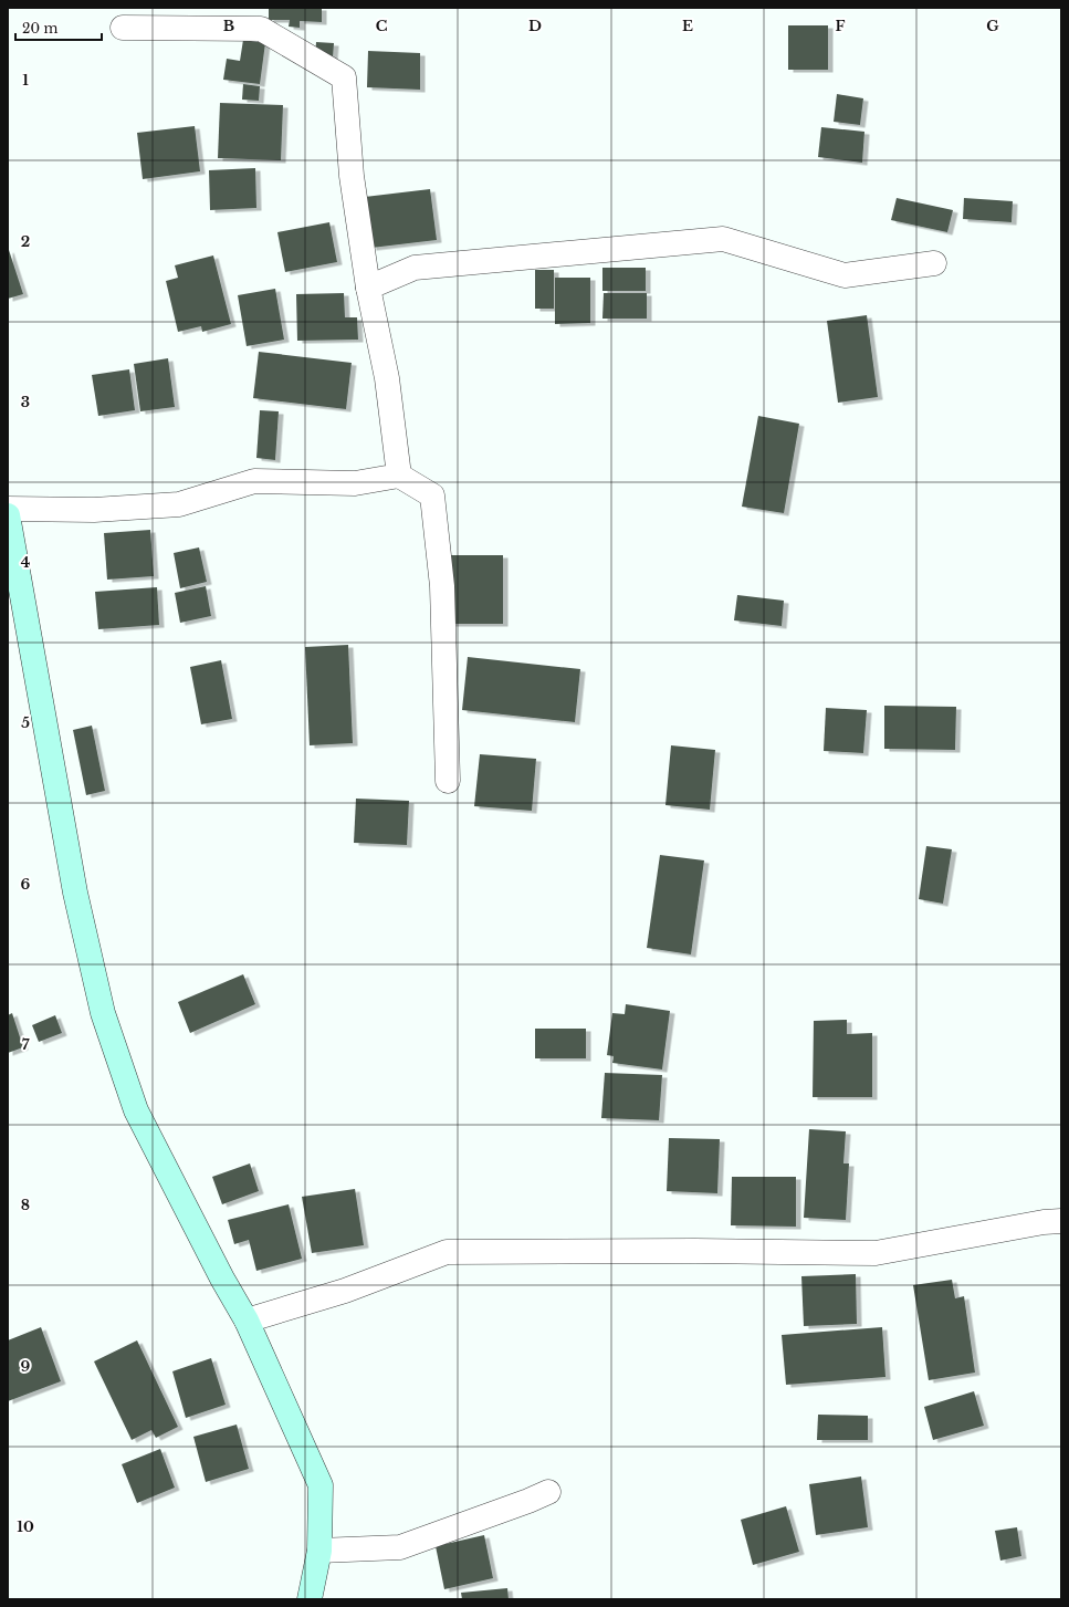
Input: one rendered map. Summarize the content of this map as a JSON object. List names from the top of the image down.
{
  "scale_bar": "20 m",
  "grid": {
    "columns": [
      "B",
      "C",
      "D",
      "E",
      "F",
      "G"
    ],
    "rows": [
      "1",
      "2",
      "3",
      "4",
      "5",
      "6",
      "7",
      "8",
      "9",
      "10"
    ]
  }
}
